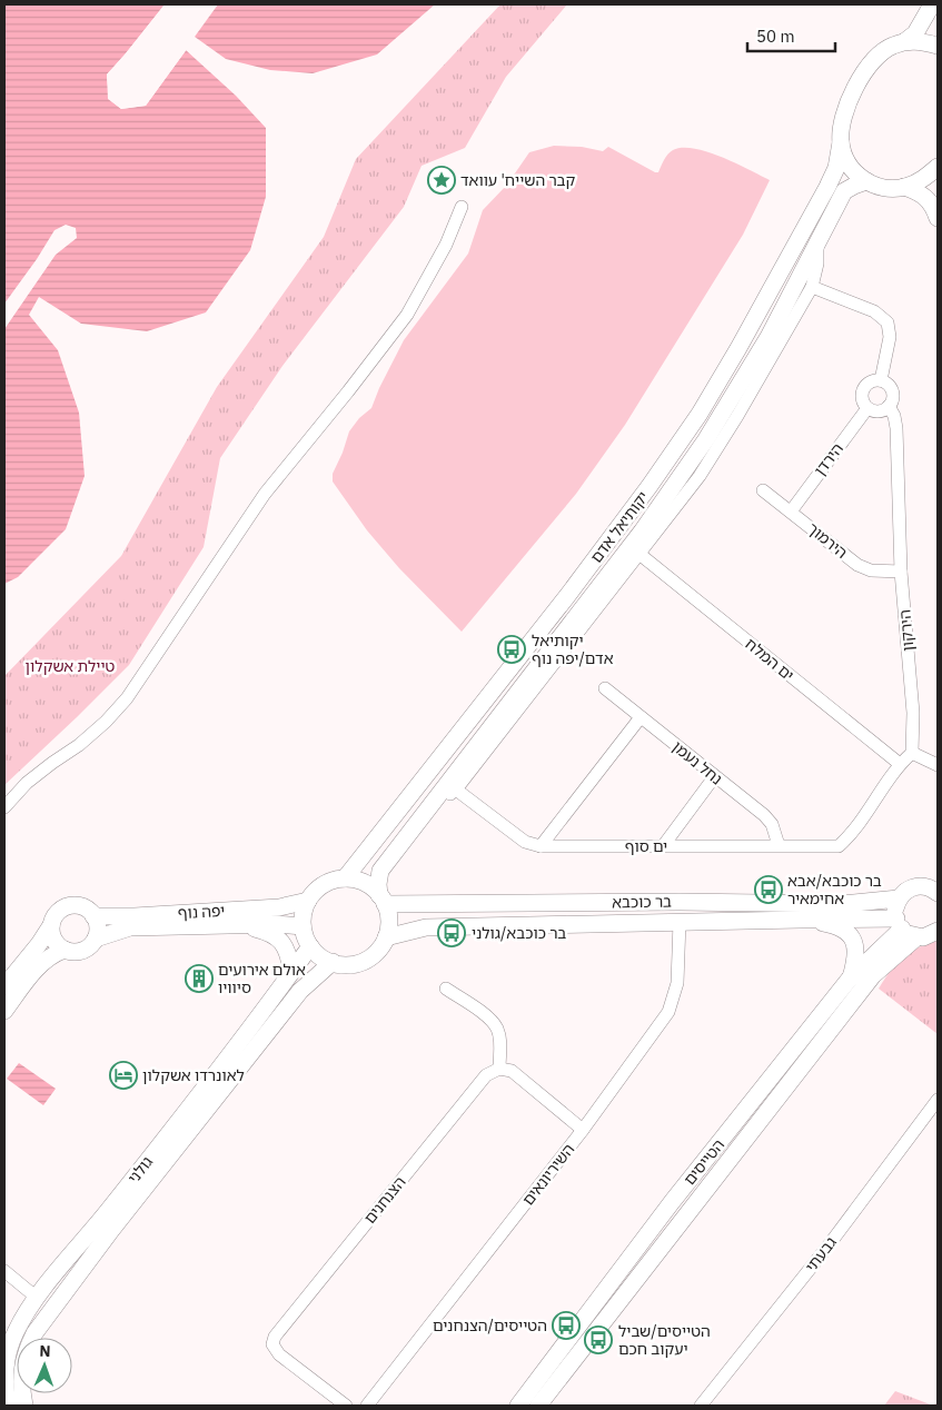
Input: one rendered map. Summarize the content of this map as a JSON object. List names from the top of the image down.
{
  "streets": {
    "main road": [
      "יקותיאל אדם",
      "בר כוכבא",
      "יפה נוף",
      "הטייסים",
      "גולני"
    ],
    "street": [
      "הירדן",
      "הירמוך",
      "הירקון",
      "ים המלח",
      "נחל נעמן",
      "ים סוף",
      "השיריונאים",
      "הצנחנים",
      "גבעתי"
    ]
  },
  "crossings": [
    ["הירדן", "הירמוך"],
    ["הירדן", "הירקון"],
    ["יקותיאל אדם", "בר כוכבא"],
    ["יקותיאל אדם", "יפה נוף"],
    ["יקותיאל אדם", "גולני"],
    ["הירמוך", "הירקון"],
    ["ים המלח", "ים סוף"],
    ["נחל נעמן", "ים סוף"],
    ["בר כוכבא", "יפה נוף"],
    ["בר כוכבא", "הטייסים"],
    ["בר כוכבא", "גולני"],
    ["בר כוכבא", "השיריונאים"],
    ["יפה נוף", "גולני"]
  ],
  "parks": ["טיילת אשקלון"],
  "places": {
    "place": ["קבר השייח' עוואד"],
    "bus stop": [
      "יקותיאל אדם/יפה נוף",
      "בר כוכבא/אבא אחימאיר",
      "בר כוכבא/גולני",
      "הטייסים/הצנחנים",
      "הטייסים/שביל יעקוב חכם"
    ],
    "building": ["אולם אירועים סיוויו"],
    "hotel": ["לאונרדו אשקלון"]
  },
  "scale_bar": "50 m",
  "north": "top"
}
